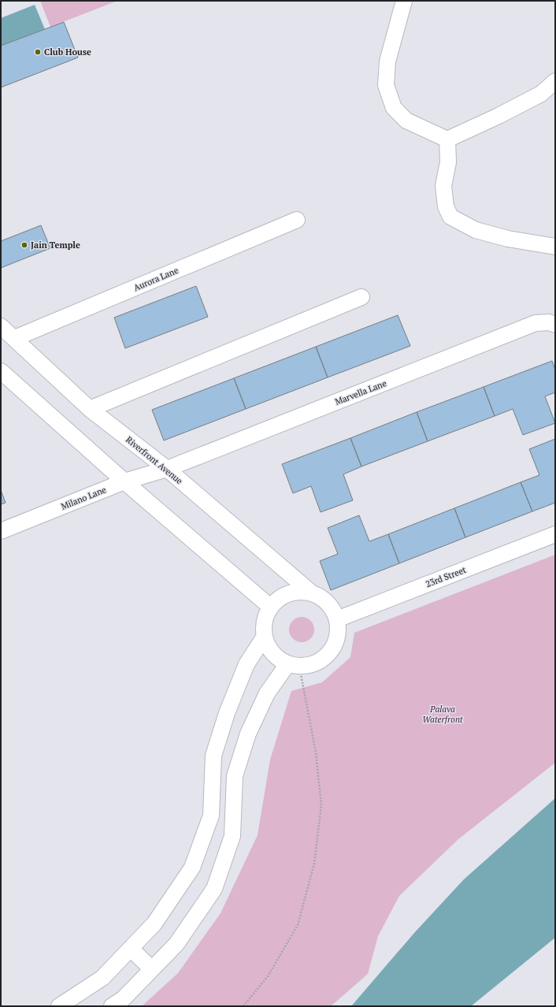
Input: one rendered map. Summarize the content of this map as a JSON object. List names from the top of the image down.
{
  "streets": {
    "street": [
      "Aurora Lane",
      "Marvella Lane",
      "Riverfront Avenue",
      "Milano Lane",
      "23rd Street"
    ]
  },
  "crossings": [
    ["Aurora Lane", "Riverfront Avenue"],
    ["Marvella Lane", "Riverfront Avenue"],
    ["Marvella Lane", "Milano Lane"],
    ["Riverfront Avenue", "Milano Lane"],
    ["Riverfront Avenue", "23rd Street"]
  ],
  "parks": ["Palava Waterfront"],
  "places": ["Club House", "Jain Temple"]
}
